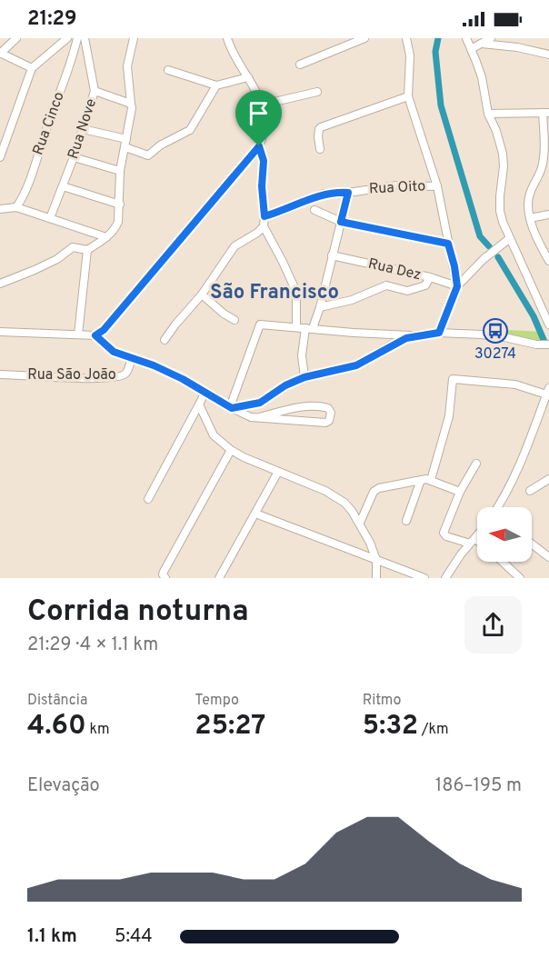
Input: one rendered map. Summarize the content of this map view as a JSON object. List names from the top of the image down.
{
  "streets": {
    "street": [
      "Rua Cinco",
      "Rua Nove",
      "Rua Oito",
      "Rua Dez",
      "Rua São João"
    ]
  },
  "districts": ["São Francisco"],
  "places": {
    "bus stop": ["30274"]
  },
  "north": "left",
  "page": {
    "status": "21:29",
    "heading": ["Corrida noturna", "21:29 · 4 × 1.1 km"],
    "stats": [
      ["Distância", "4.60 km"],
      ["Tempo", "25:27"],
      ["Ritmo", "5:32 /km"]
    ],
    "chart": ["Elevação", "186–195 m"],
    "list": [
      {
        "name": "1.1 km",
        "note": "5:44"
      }
    ]
  }
}
